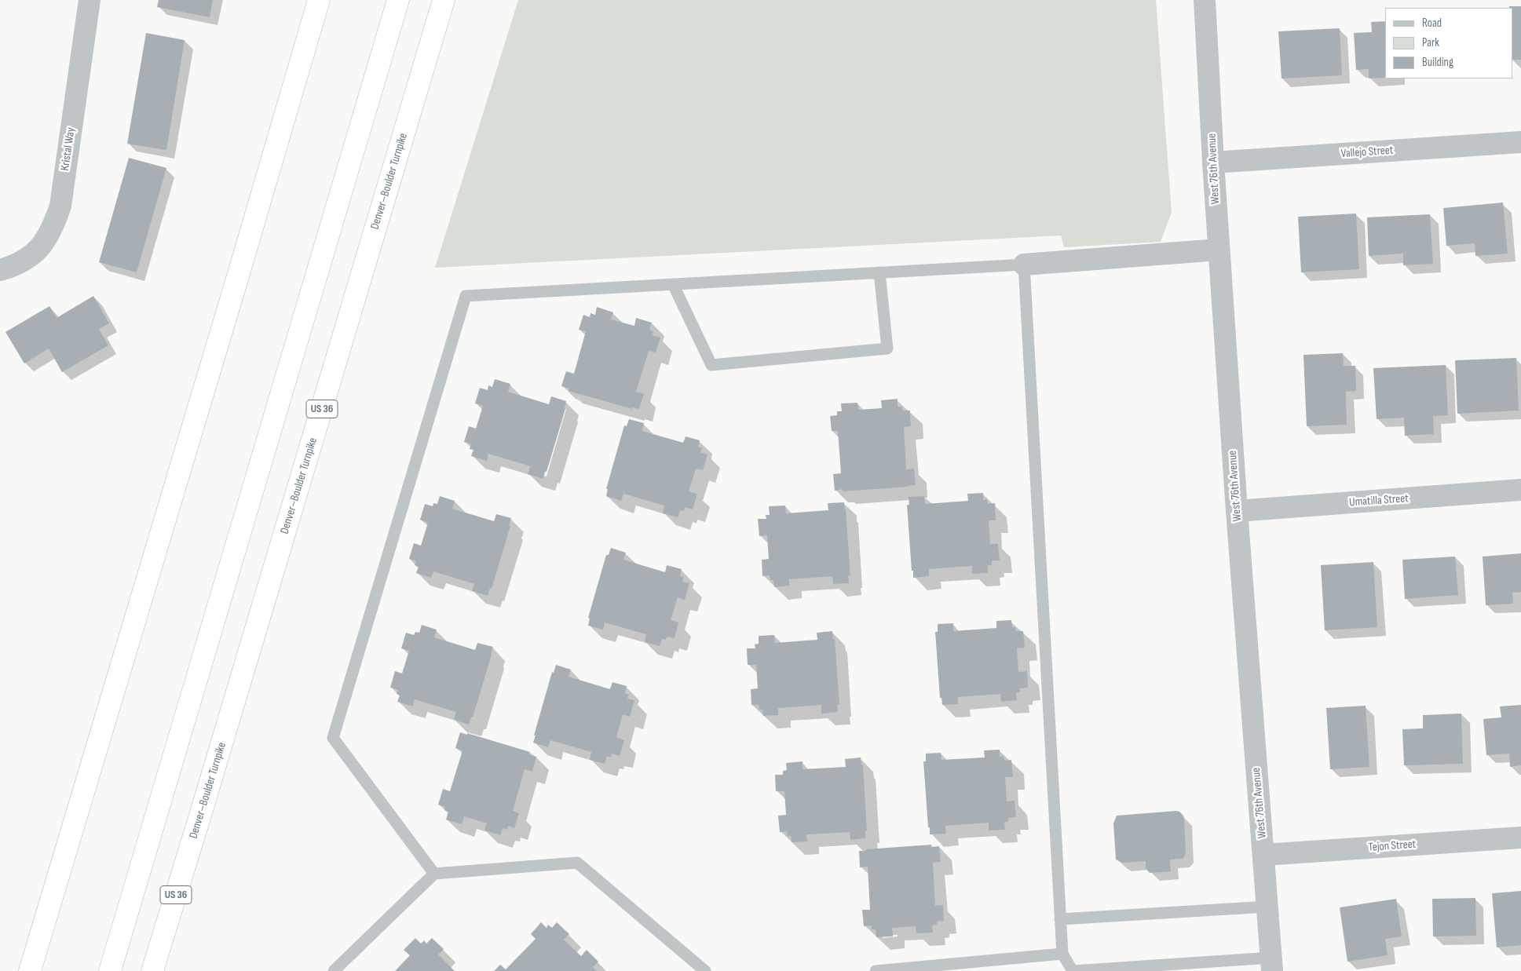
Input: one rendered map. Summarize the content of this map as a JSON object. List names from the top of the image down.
{
  "streets": {
    "highway": ["Denver–Boulder Turnpike", "US 36"],
    "street": [
      "Kristal Way",
      "Vallejo Street",
      "West 76th Avenue",
      "Umatilla Street",
      "Tejon Street"
    ]
  },
  "crossings": [
    ["Vallejo Street", "West 76th Avenue"],
    ["West 76th Avenue", "Umatilla Street"],
    ["West 76th Avenue", "Tejon Street"]
  ],
  "legend": ["Road", "Park", "Building"]
}
